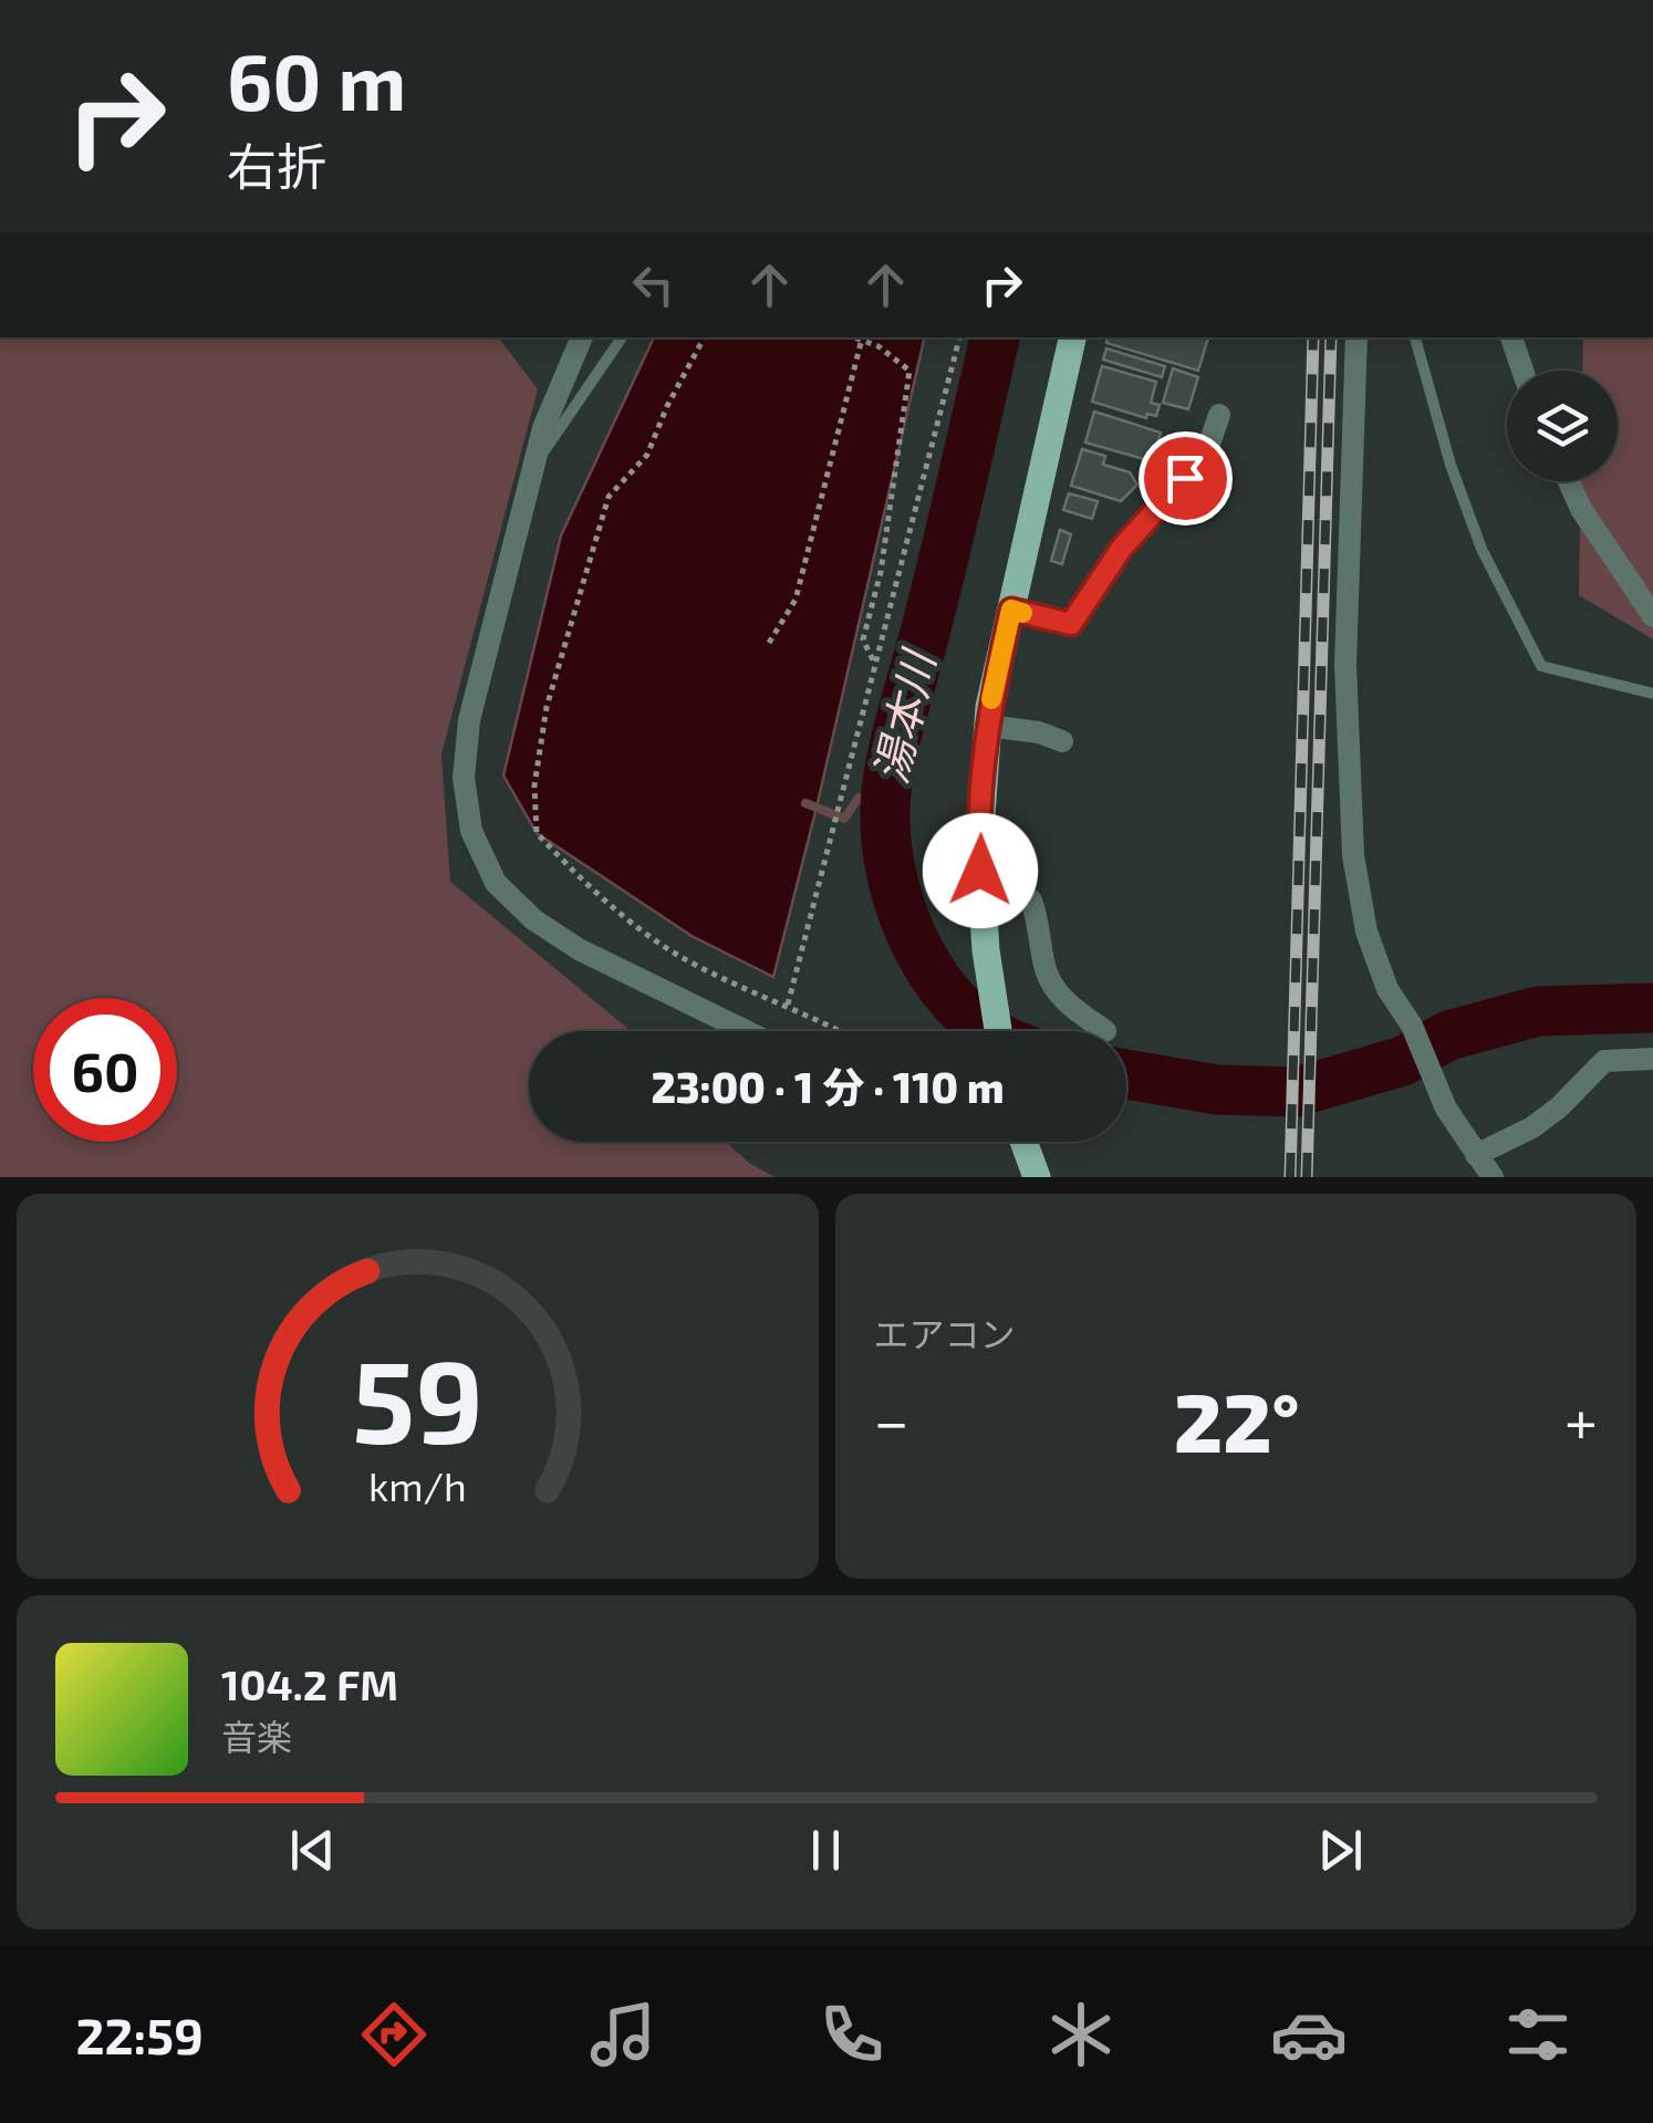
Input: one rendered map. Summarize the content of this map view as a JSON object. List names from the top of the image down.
{
  "water": ["湯本川"],
  "page": {
    "turn": ["60 m", "右折"],
    "limit": "60",
    "trip": "23:00 · 1 分 · 110 m",
    "tile": "エアコン",
    "heat": ["−", "22°", "+"],
    "song": ["104.2 FM", "音楽"],
    "tabs": "22:59",
    "gauge": ["59", "km/h"]
  }
}
